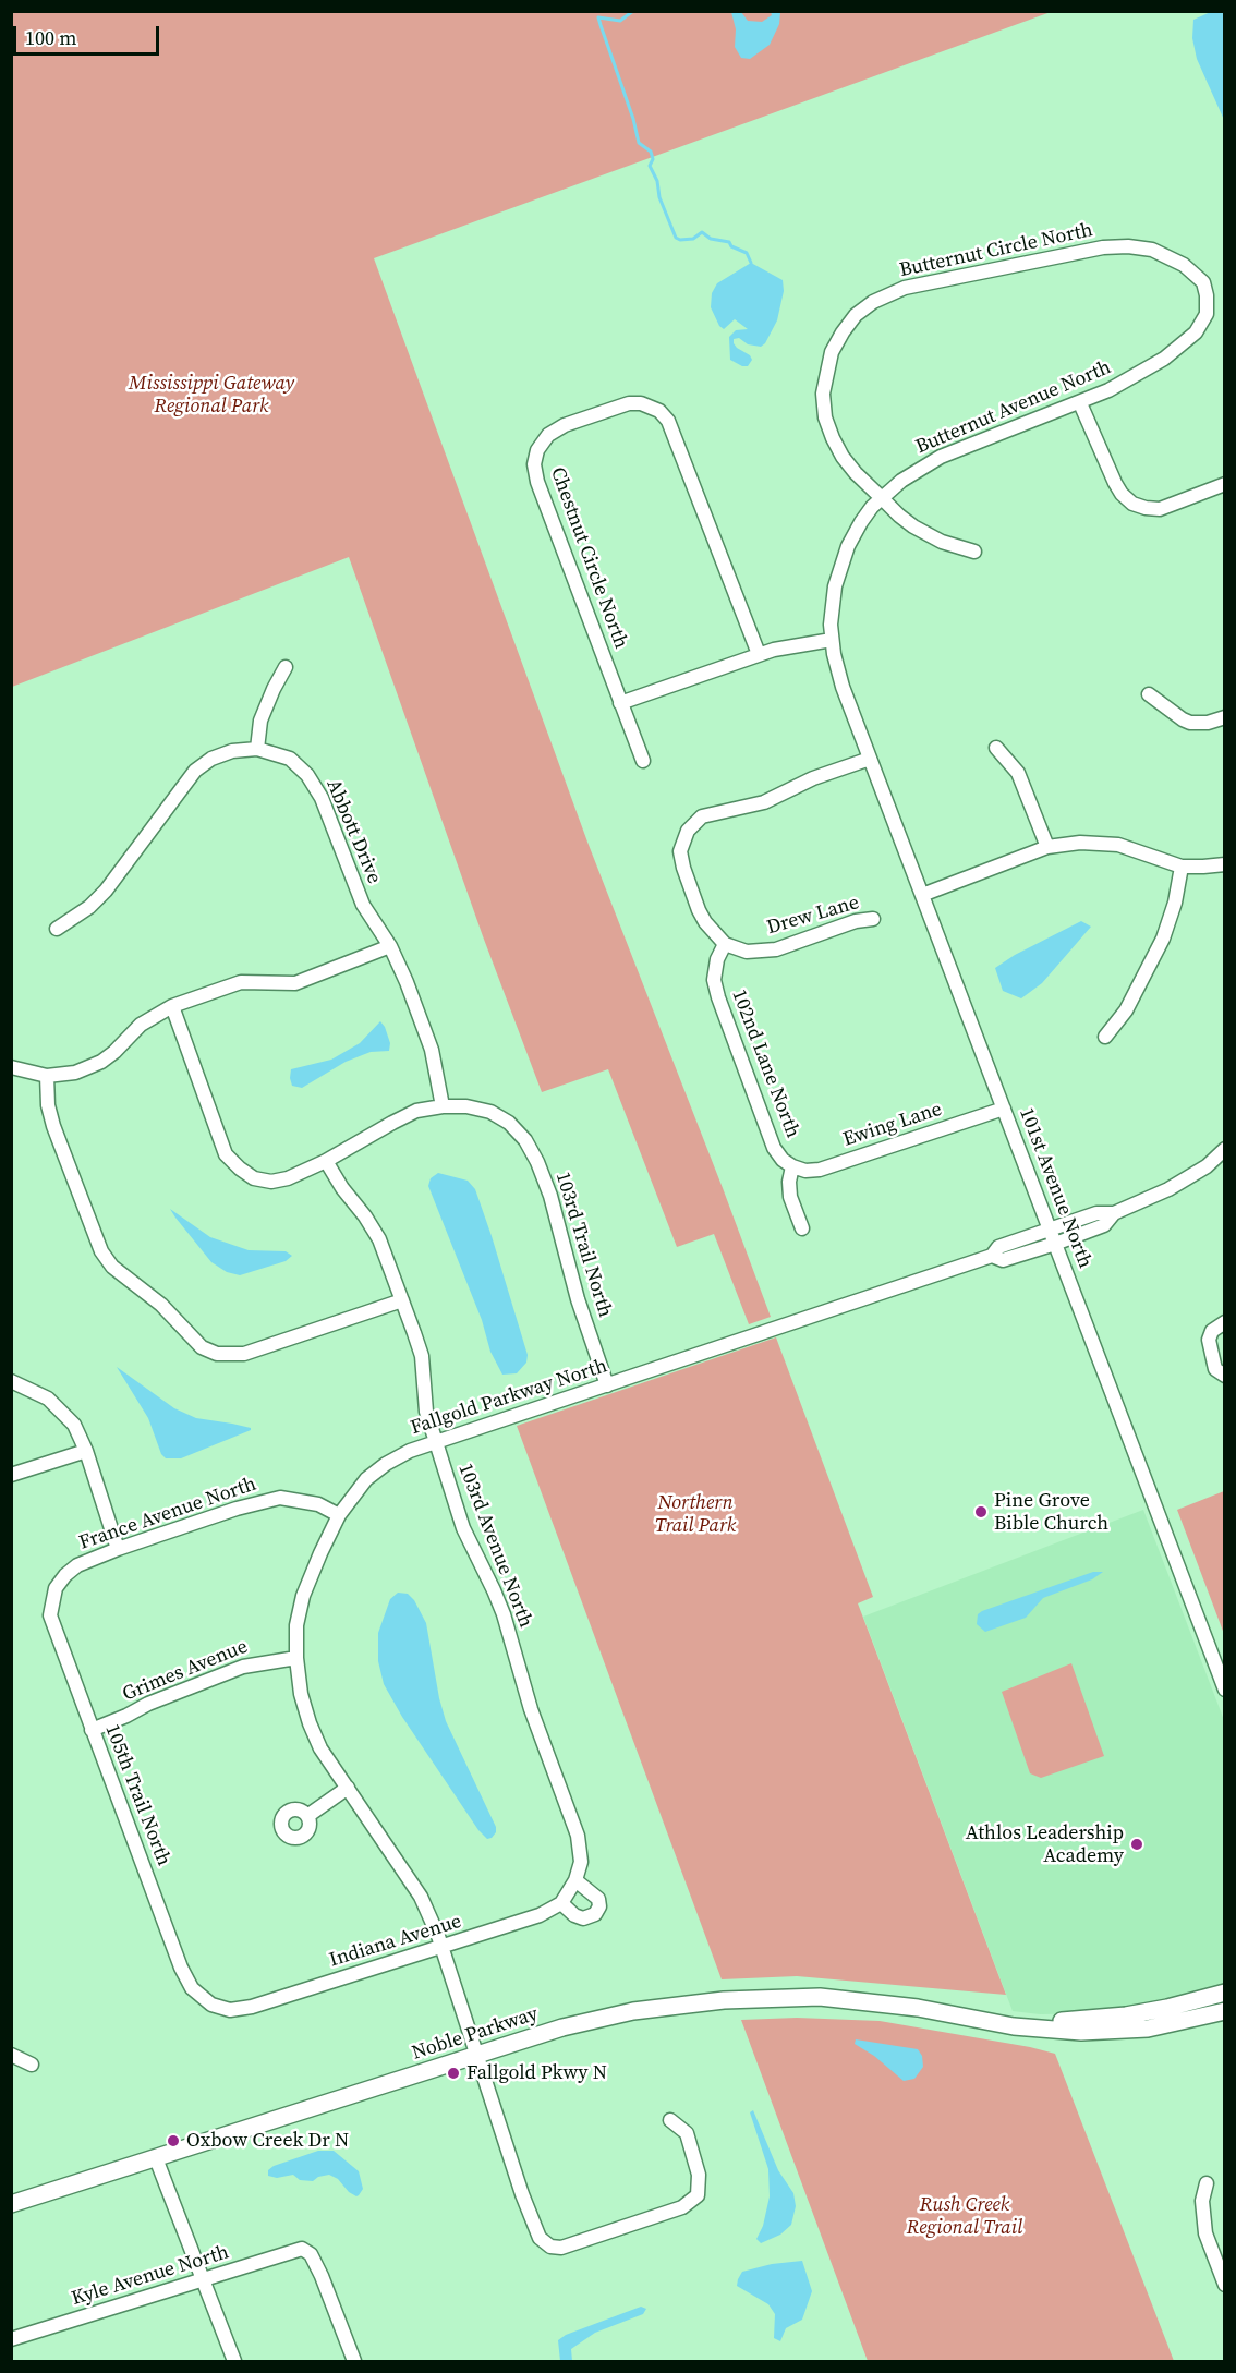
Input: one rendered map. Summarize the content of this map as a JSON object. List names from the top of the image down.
{
  "streets": {
    "main road": ["Noble Parkway"],
    "street": [
      "Butternut Circle North",
      "Butternut Avenue North",
      "Chestnut Circle North",
      "Abbott Drive",
      "Drew Lane",
      "102nd Lane North",
      "Ewing Lane",
      "101st Avenue North",
      "103rd Trail North",
      "Fallgold Parkway North",
      "France Avenue North",
      "103rd Avenue North",
      "Grimes Avenue",
      "105th Trail North",
      "Indiana Avenue",
      "Kyle Avenue North"
    ]
  },
  "crossings": [
    ["Butternut Circle North", "Butternut Avenue North"],
    ["Butternut Avenue North", "101st Avenue North"],
    ["Abbott Drive", "103rd Trail North"],
    ["Drew Lane", "102nd Lane North"],
    ["102nd Lane North", "Ewing Lane"],
    ["Ewing Lane", "101st Avenue North"],
    ["101st Avenue North", "Fallgold Parkway North"],
    ["103rd Trail North", "Fallgold Parkway North"],
    ["103rd Trail North", "103rd Avenue North"],
    ["Fallgold Parkway North", "France Avenue North"],
    ["Fallgold Parkway North", "103rd Avenue North"],
    ["Fallgold Parkway North", "Grimes Avenue"],
    ["Fallgold Parkway North", "Indiana Avenue"],
    ["Fallgold Parkway North", "Noble Parkway"],
    ["France Avenue North", "105th Trail North"],
    ["Grimes Avenue", "105th Trail North"],
    ["105th Trail North", "Indiana Avenue"]
  ],
  "parks": ["Mississippi Gateway Regional Park", "Northern Trail Park", "Rush Creek Regional Trail"],
  "places": [
    "Pine Grove Bible Church",
    "Athlos Leadership Academy",
    "Fallgold Pkwy N",
    "Oxbow Creek Dr N"
  ],
  "scale_bar": "100 m"
}
